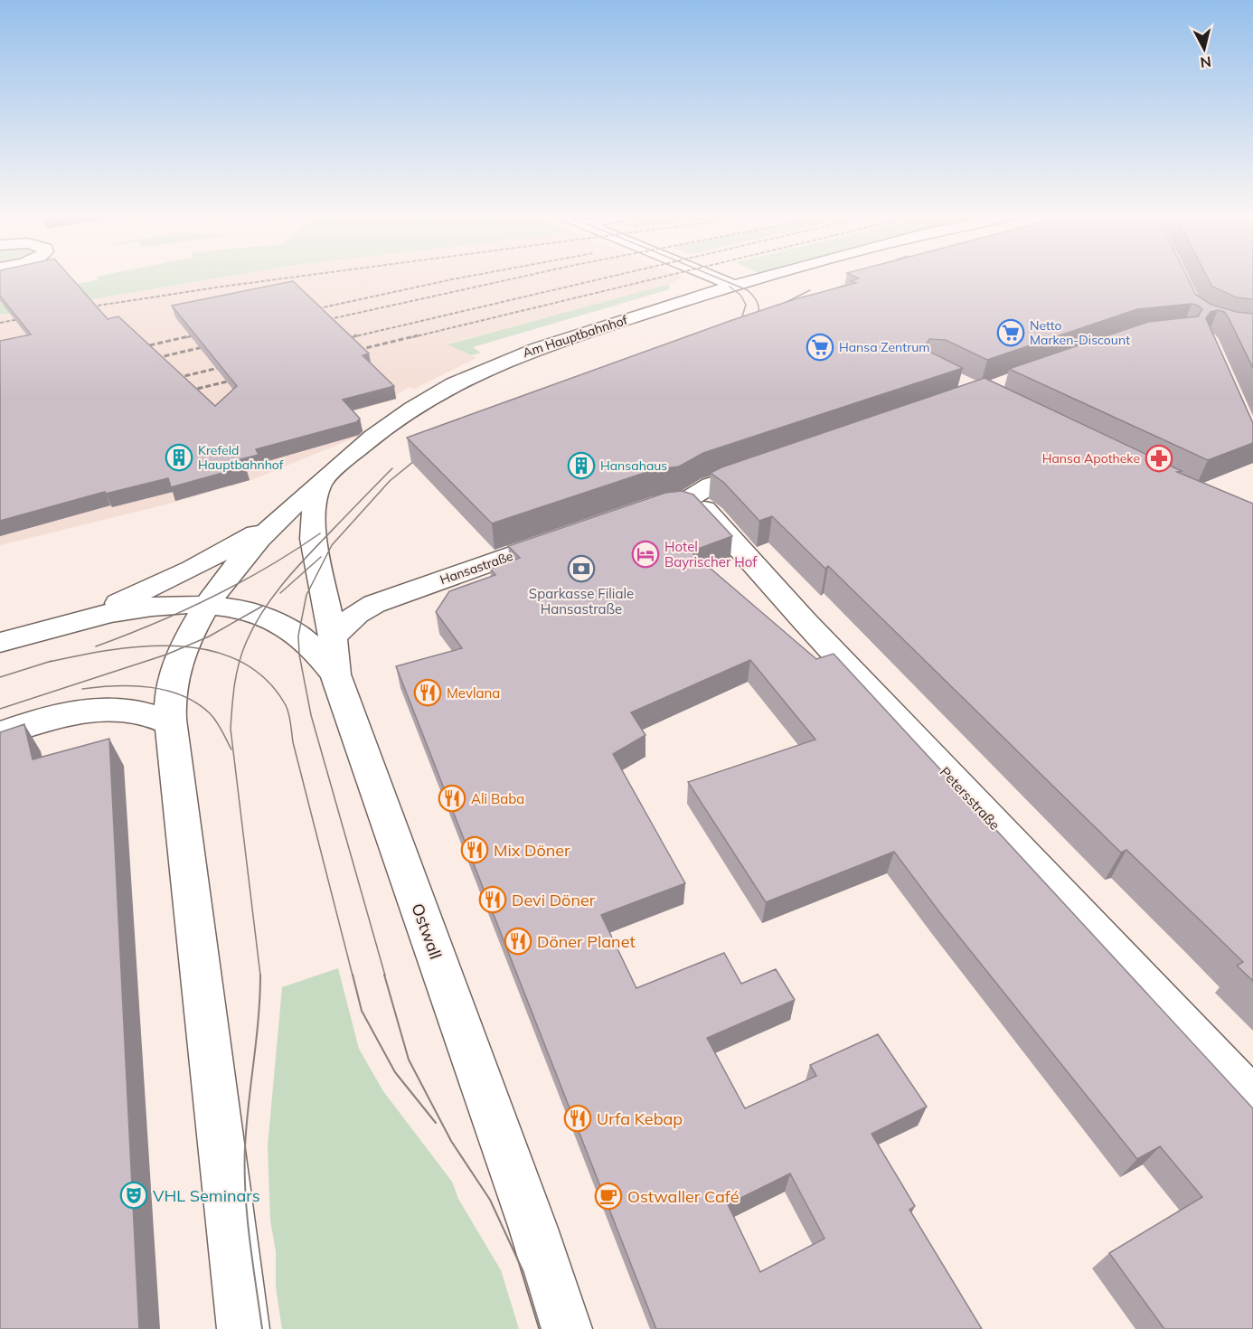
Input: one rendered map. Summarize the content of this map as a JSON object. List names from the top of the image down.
{
  "streets": {
    "street": [
      "Am Hauptbahnhof",
      "Hansastraße",
      "Petersstraße",
      "Ostwall"
    ]
  },
  "crossings": [
    ["Am Hauptbahnhof", "Ostwall"],
    ["Hansastraße", "Ostwall"]
  ],
  "places": {
    "supermarket": ["Netto Marken-Discount", "Hansa Zentrum"],
    "building": ["Krefeld Hauptbahnhof", "Hansahaus"],
    "pharmacy": ["Hansa Apotheke"],
    "hotel": ["Hotel Bayrischer Hof"],
    "bank": ["Sparkasse Filiale Hansastraße"],
    "restaurant": [
      "Mevlana",
      "Ali Baba",
      "Mix Döner",
      "Devi Döner",
      "Döner Planet",
      "Urfa Kebap"
    ],
    "theatre": ["VHL Seminars"],
    "cafe": ["Ostwaller Café"]
  },
  "north": "bottom"
}
